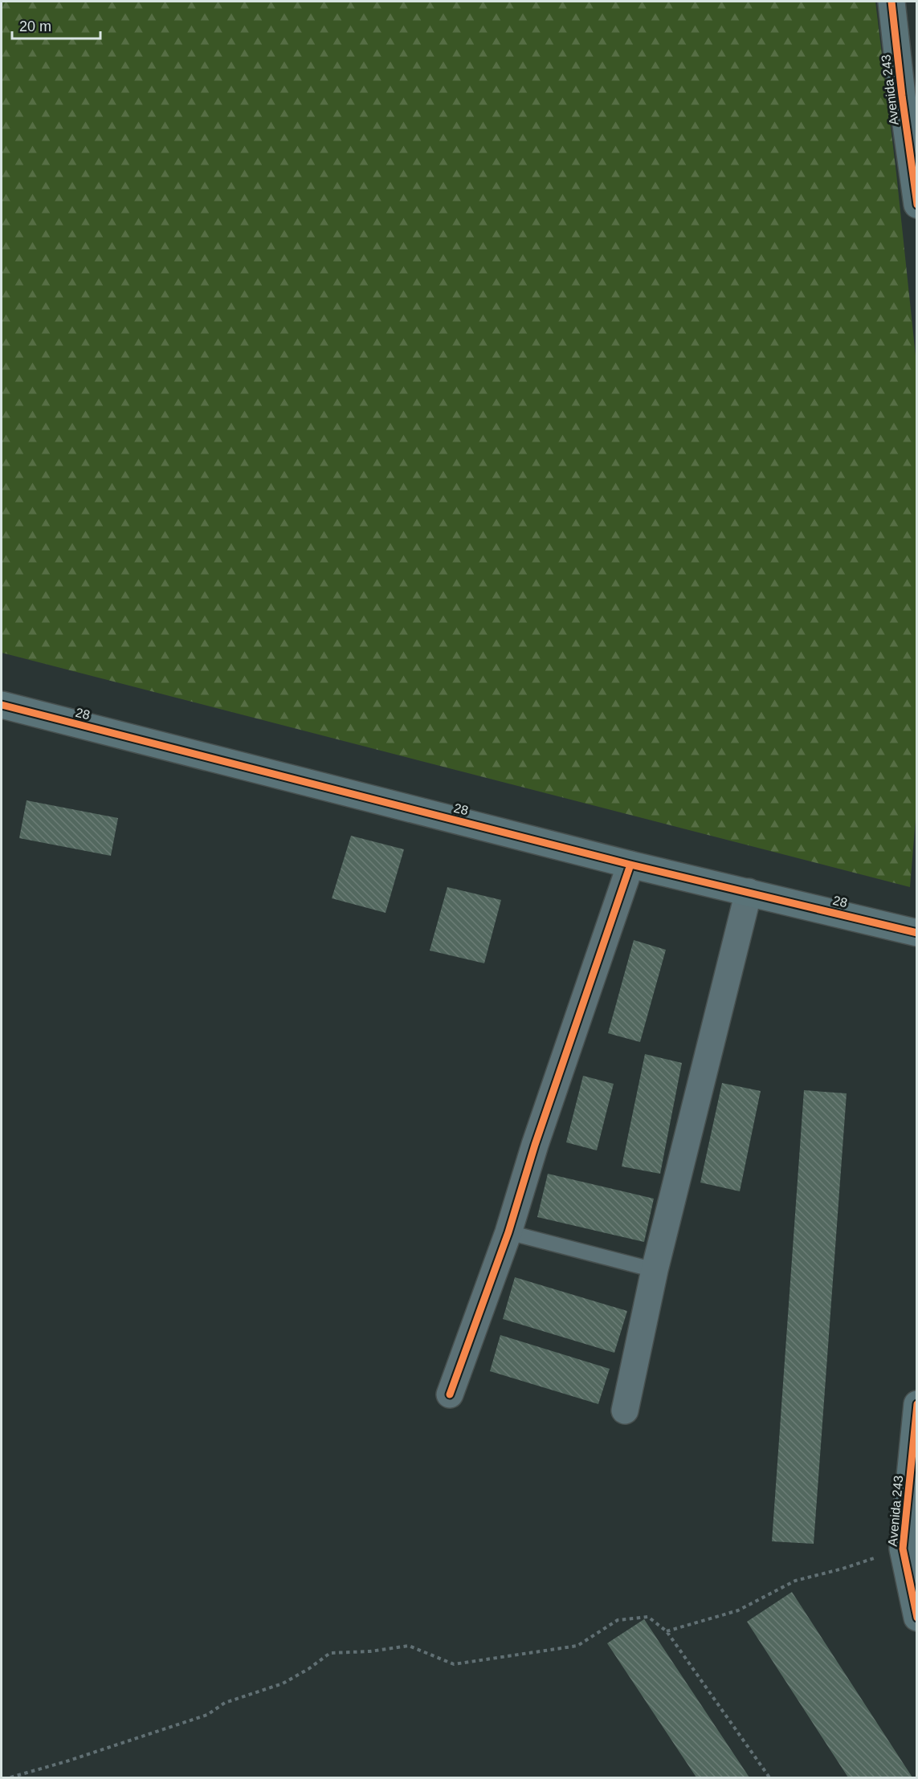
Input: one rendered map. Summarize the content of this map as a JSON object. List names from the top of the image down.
{
  "streets": {
    "street": ["Avenida 243", "28"]
  },
  "scale_bar": "20 m"
}
